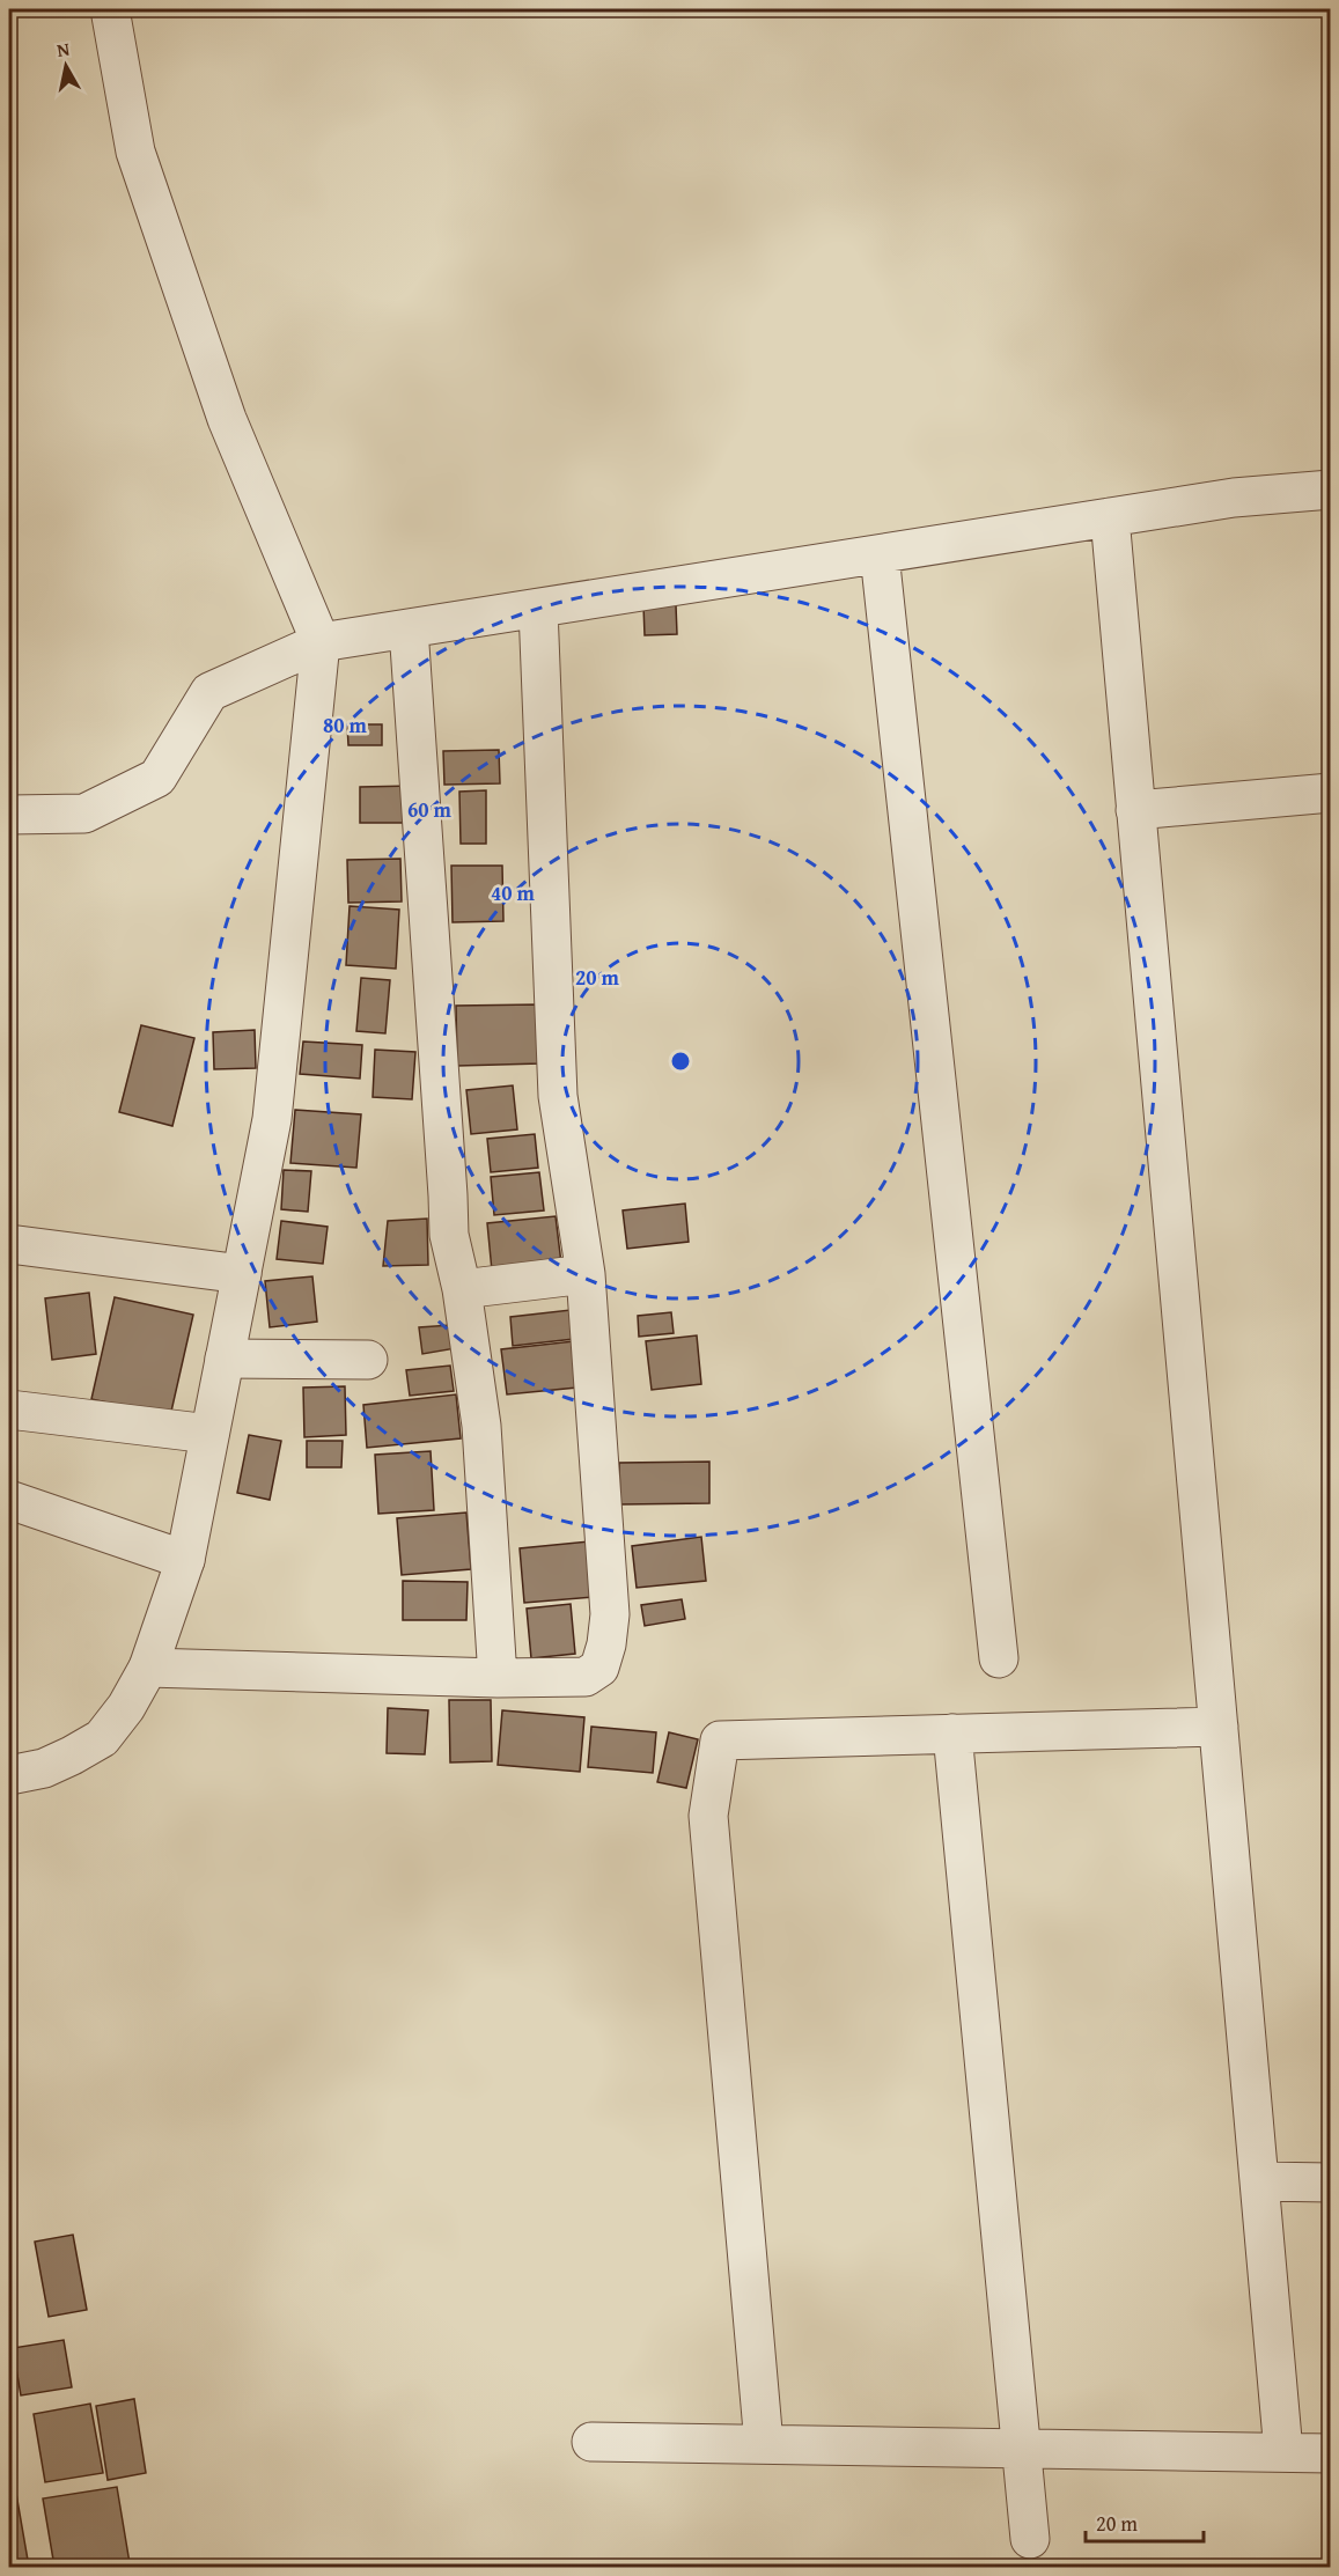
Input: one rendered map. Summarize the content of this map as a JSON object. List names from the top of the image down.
{
  "scale_bar": "20 m",
  "north": "top",
  "rings": [
    "80 m",
    "60 m",
    "40 m",
    "20 m"
  ]
}
